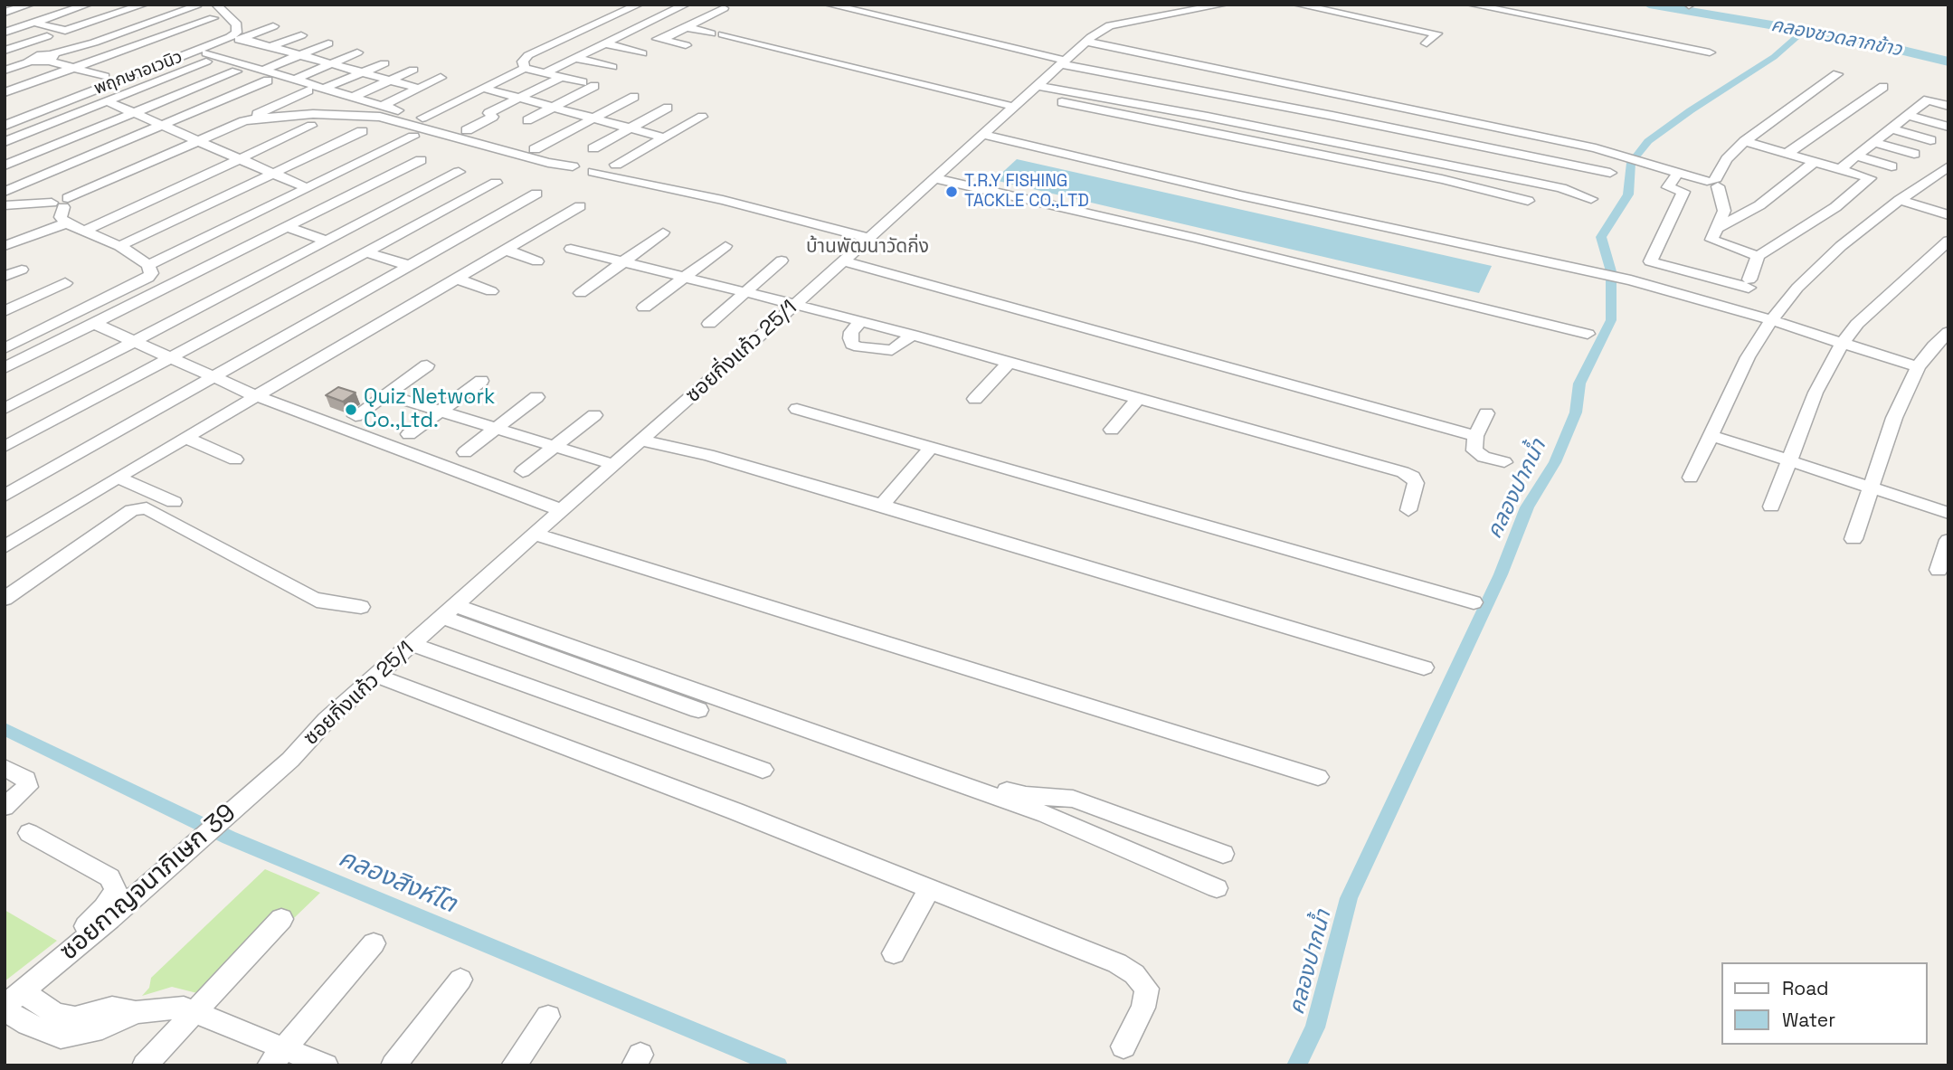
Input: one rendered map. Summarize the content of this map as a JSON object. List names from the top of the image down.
{
  "streets": {
    "street": ["พฤกษาอเวนิว", "ซอยกิ่งแก้ว 25/1", "ซอยกาญจนาภิเษก 39"]
  },
  "crossings": [
    ["ซอยกิ่งแก้ว 25/1", "ซอยกาญจนาภิเษก 39"]
  ],
  "districts": ["บ้านพัฒนาวัดกิ่ง"],
  "water": ["คลองชวดลากข้าว", "คลองปากน้ำ", "คลองสิงห์โต"],
  "places": ["T.R.Y FISHING TACKLE CO.,LTD", "Quiz Network Co.,Ltd."],
  "legend": ["Road", "Water"]
}
